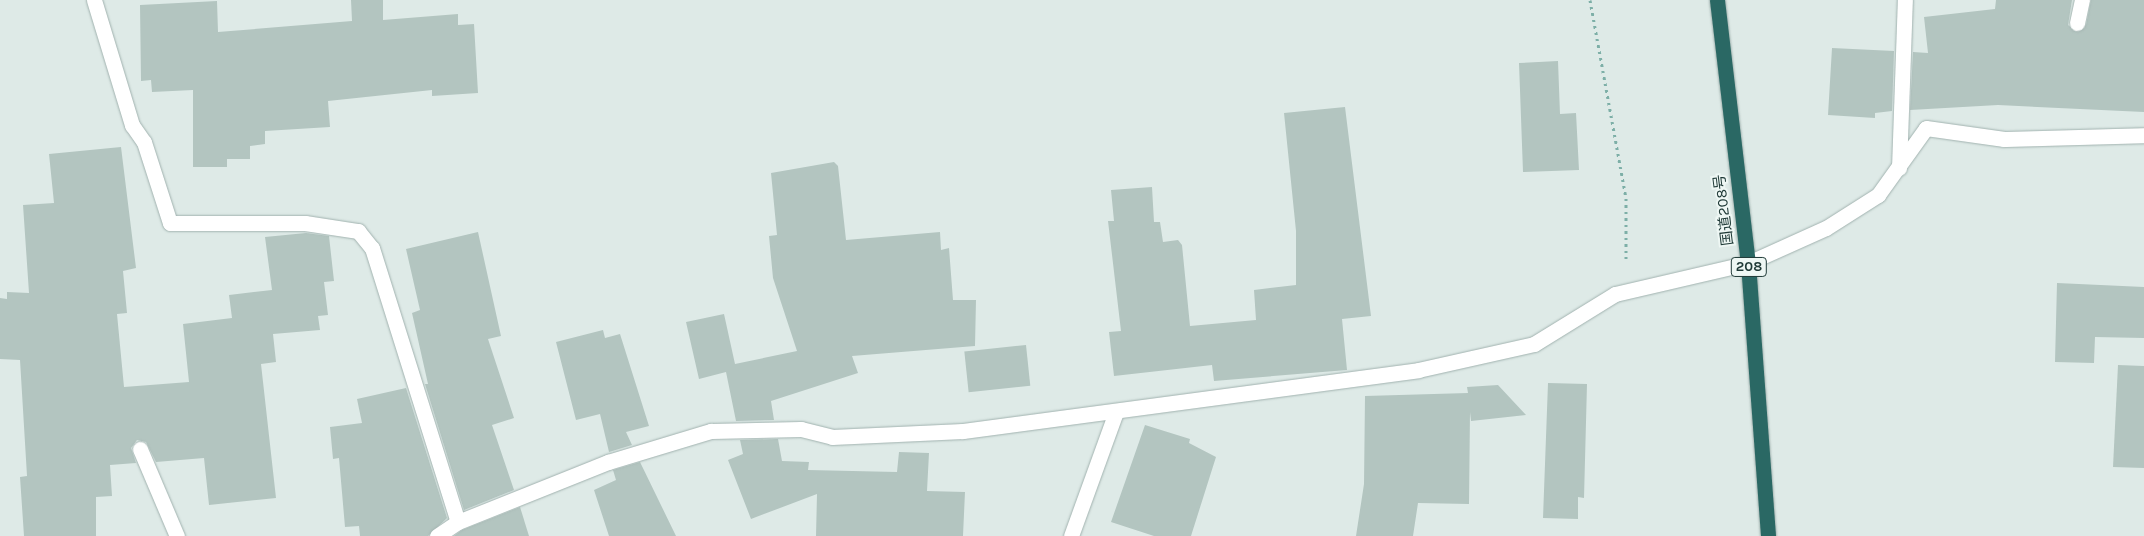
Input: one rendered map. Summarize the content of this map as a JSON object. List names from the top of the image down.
{
  "streets": {
    "highway": ["国道208号", "208"]
  }
}
